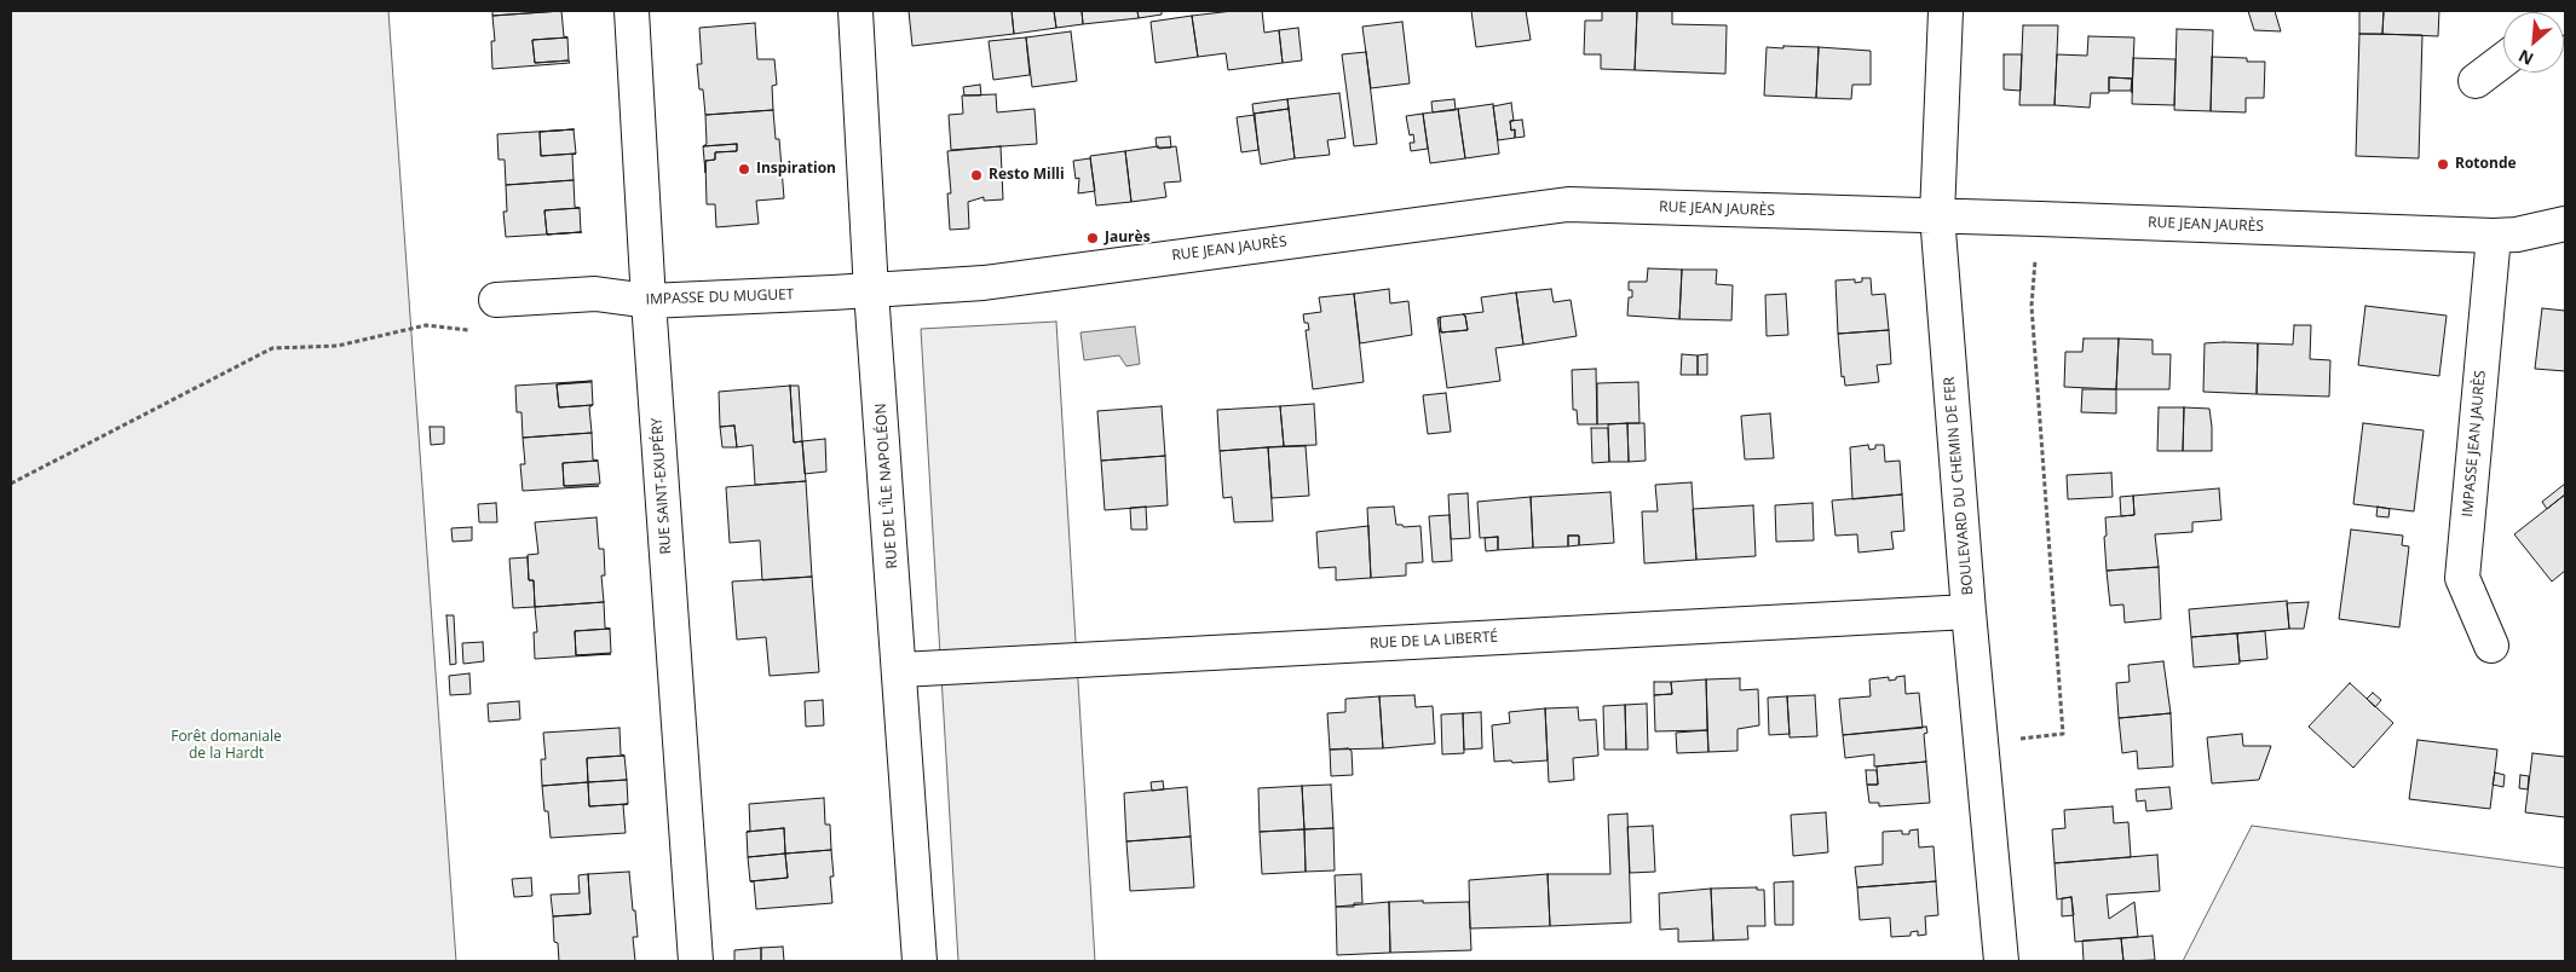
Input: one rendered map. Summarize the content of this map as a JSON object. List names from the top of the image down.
{
  "streets": {
    "street": [
      "RUE JEAN JAURÈS",
      "IMPASSE DU MUGUET",
      "IMPASSE JEAN JAURÈS",
      "RUE SAINT-EXUPÉRY",
      "RUE DE L'ÎLE NAPOLÉON",
      "BOULEVARD DU CHEMIN DE FER",
      "RUE DE LA LIBERTÉ"
    ]
  },
  "crossings": [
    ["RUE JEAN JAURÈS", "IMPASSE DU MUGUET"],
    ["RUE JEAN JAURÈS", "IMPASSE JEAN JAURÈS"],
    ["RUE JEAN JAURÈS", "RUE DE L'ÎLE NAPOLÉON"],
    ["RUE JEAN JAURÈS", "BOULEVARD DU CHEMIN DE FER"],
    ["IMPASSE DU MUGUET", "RUE SAINT-EXUPÉRY"],
    ["IMPASSE DU MUGUET", "RUE DE L'ÎLE NAPOLÉON"],
    ["RUE DE L'ÎLE NAPOLÉON", "RUE DE LA LIBERTÉ"],
    ["BOULEVARD DU CHEMIN DE FER", "RUE DE LA LIBERTÉ"]
  ],
  "parks": ["Forêt domaniale de la Hardt"],
  "places": [
    "Rotonde",
    "Inspiration",
    "Resto Milli",
    "Jaurès"
  ],
  "north": "bottom left"
}
